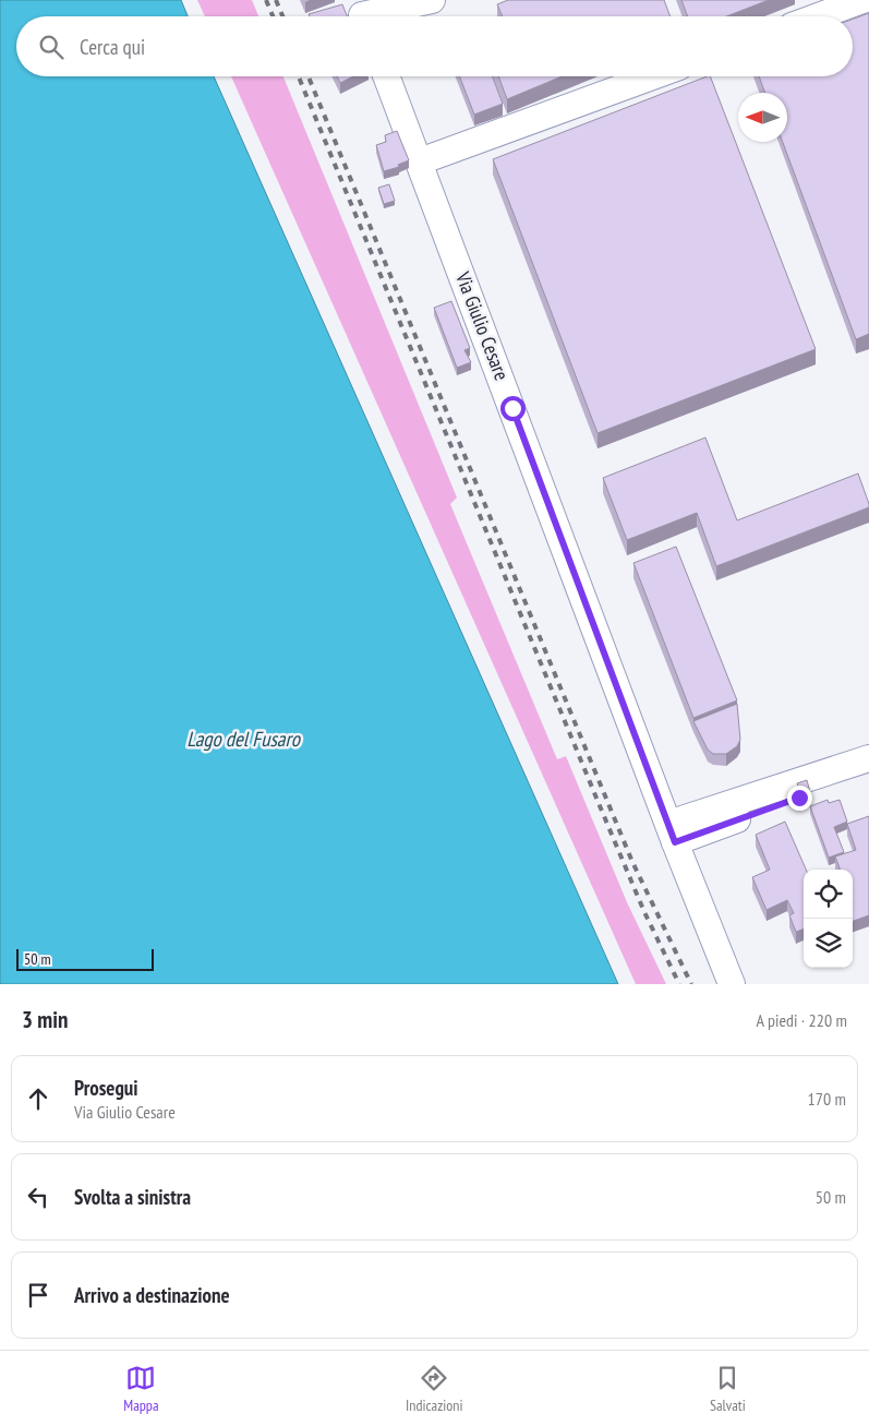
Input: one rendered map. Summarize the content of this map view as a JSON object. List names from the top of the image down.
{
  "streets": {
    "street": ["Via Giulio Cesare"]
  },
  "water": ["Lago del Fusaro"],
  "scale_bar": "50 m",
  "north": "left",
  "page": {
    "search": "Cerca qui",
    "scale": "50 m",
    "heading": ["3 min", "A piedi · 220 m"],
    "list": [
      ["Prosegui", "Via Giulio Cesare", "170 m"],
      ["Svolta a sinistra", "50 m"],
      "Arrivo a destinazione"
    ],
    "nav": ["Mappa", "Indicazioni", "Salvati"]
  }
}
